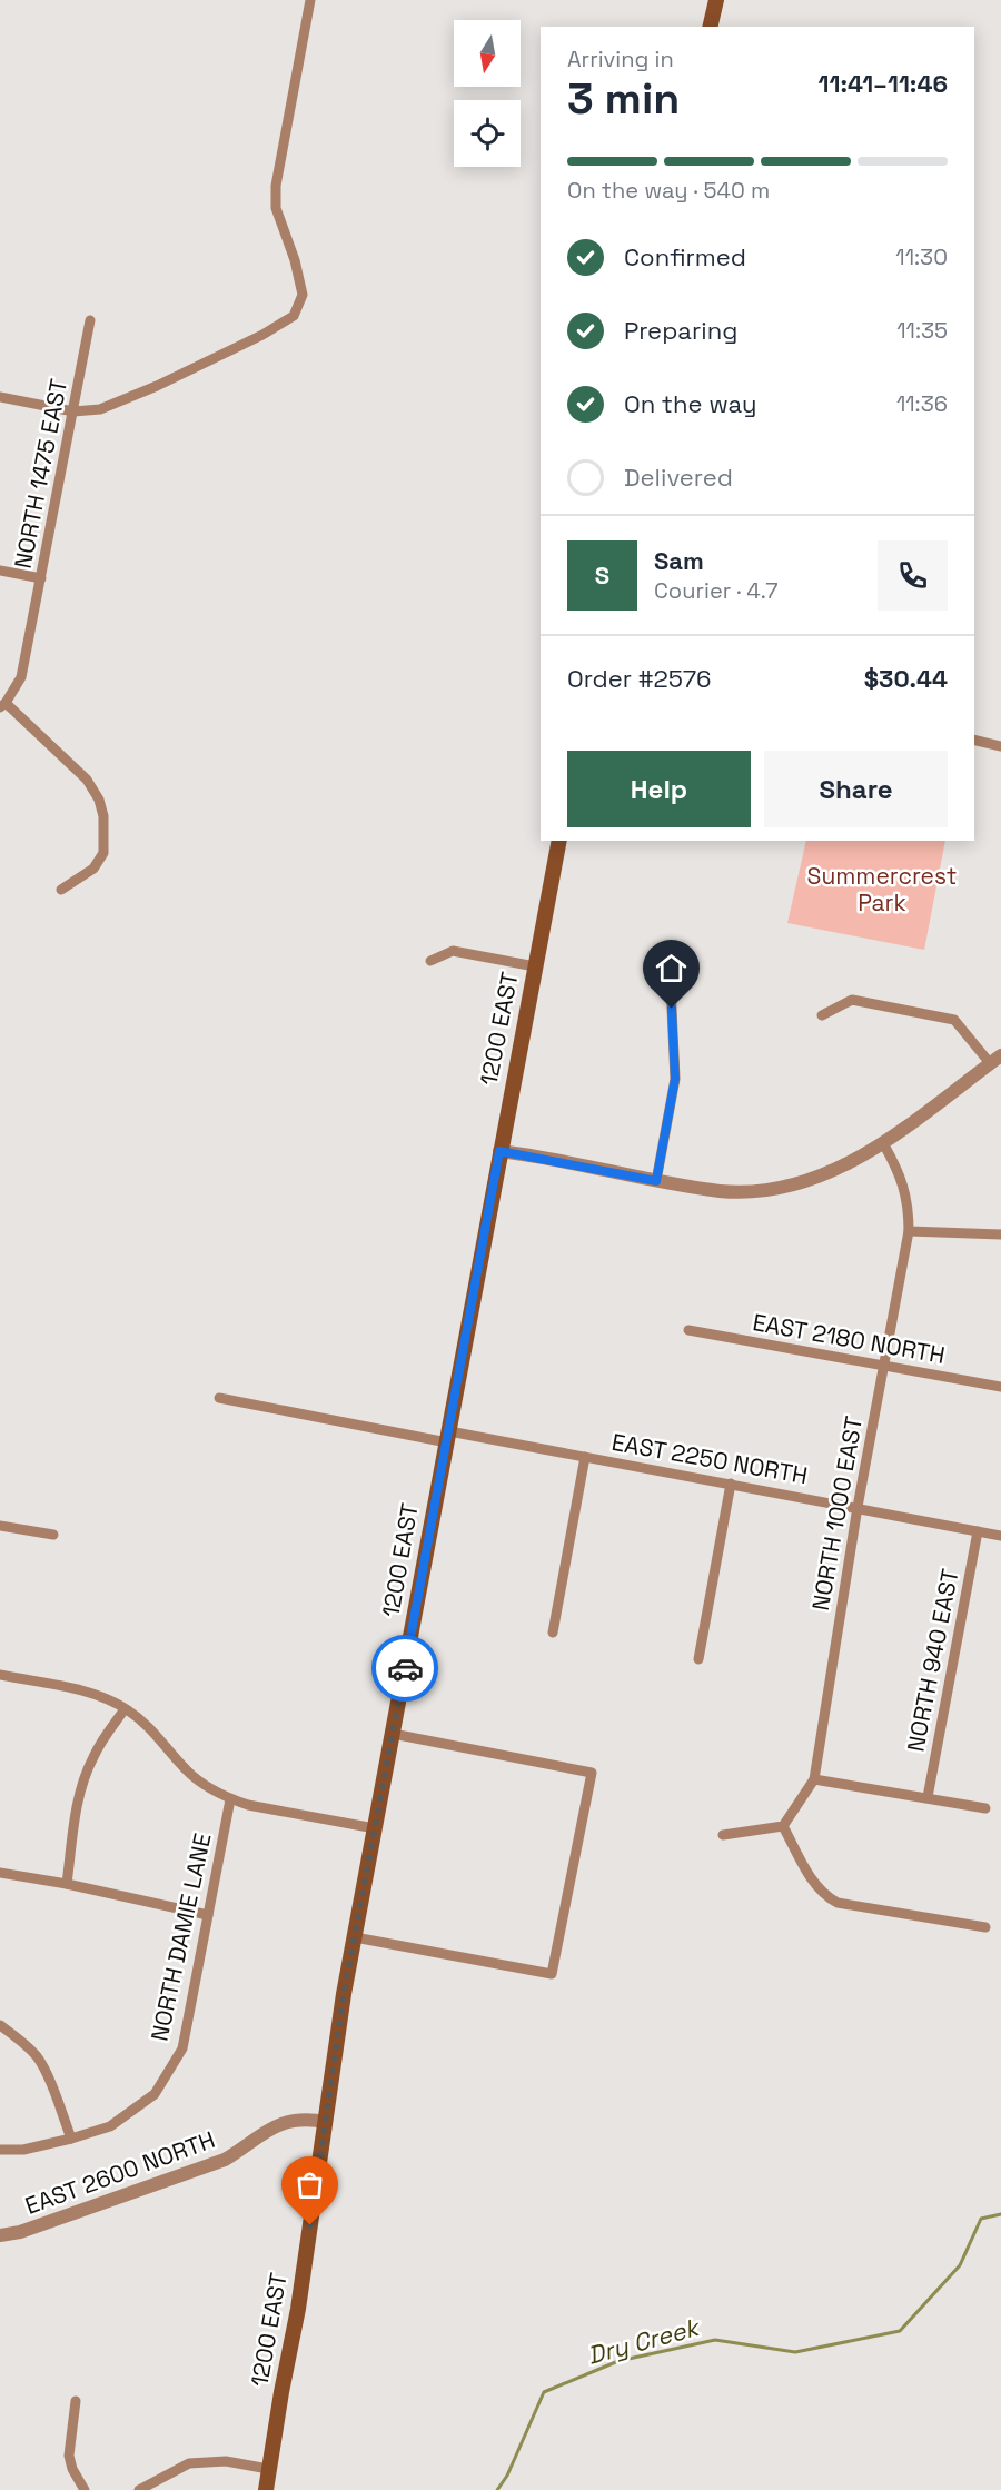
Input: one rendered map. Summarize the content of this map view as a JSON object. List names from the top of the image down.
{
  "streets": {
    "main road": ["1200 EAST"],
    "street": [
      "NORTH 1475 EAST",
      "EAST 2180 NORTH",
      "EAST 2250 NORTH",
      "NORTH 1000 EAST",
      "NORTH 940 EAST",
      "NORTH DAMIE LANE",
      "EAST 2600 NORTH"
    ]
  },
  "crossings": [
    ["1200 EAST", "EAST 2250 NORTH"],
    ["1200 EAST", "EAST 2600 NORTH"],
    ["EAST 2180 NORTH", "NORTH 1000 EAST"],
    ["EAST 2250 NORTH", "NORTH 1000 EAST"],
    ["EAST 2250 NORTH", "NORTH 940 EAST"]
  ],
  "water": ["Dry Creek"],
  "parks": ["Summercrest Park"],
  "north": "bottom",
  "page": {
    "heading": ["3 min", "Arriving in", "11:41–11:46"],
    "panel": [
      "Sam",
      "Courier · 4.7",
      "Order #2576",
      "$30.44"
    ],
    "bar": "On the way · 540 m",
    "list": [
      ["Confirmed", "11:30"],
      ["Preparing", "11:35"],
      ["On the way", "11:36"],
      "Delivered"
    ],
    "round": "S",
    "buttons": ["Help", "Share"]
  }
}
